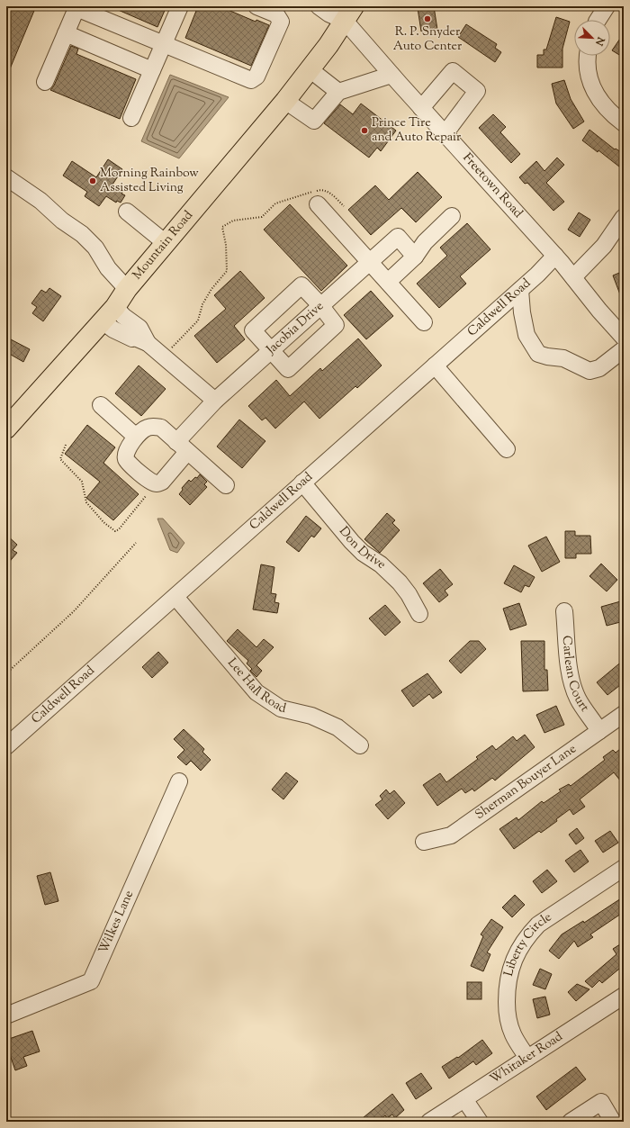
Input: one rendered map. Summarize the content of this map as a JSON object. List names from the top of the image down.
{
  "streets": {
    "main road": ["Mountain Road"],
    "street": [
      "Freetown Road",
      "Caldwell Road",
      "Jacobia Drive",
      "Don Drive",
      "Carlean Court",
      "Lee Hall Road",
      "Sherman Bouyer Lane",
      "Wilkes Lane",
      "Liberty Circle",
      "Whitaker Road"
    ]
  },
  "crossings": [
    ["Freetown Road", "Mountain Road"],
    ["Freetown Road", "Caldwell Road"],
    ["Caldwell Road", "Don Drive"],
    ["Caldwell Road", "Lee Hall Road"],
    ["Carlean Court", "Sherman Bouyer Lane"],
    ["Liberty Circle", "Whitaker Road"]
  ],
  "places": ["R. P. Snyder Auto Center", "Prince Tire and Auto Repair", "Morning Rainbow Assisted Living"],
  "north": "bottom right"
}
